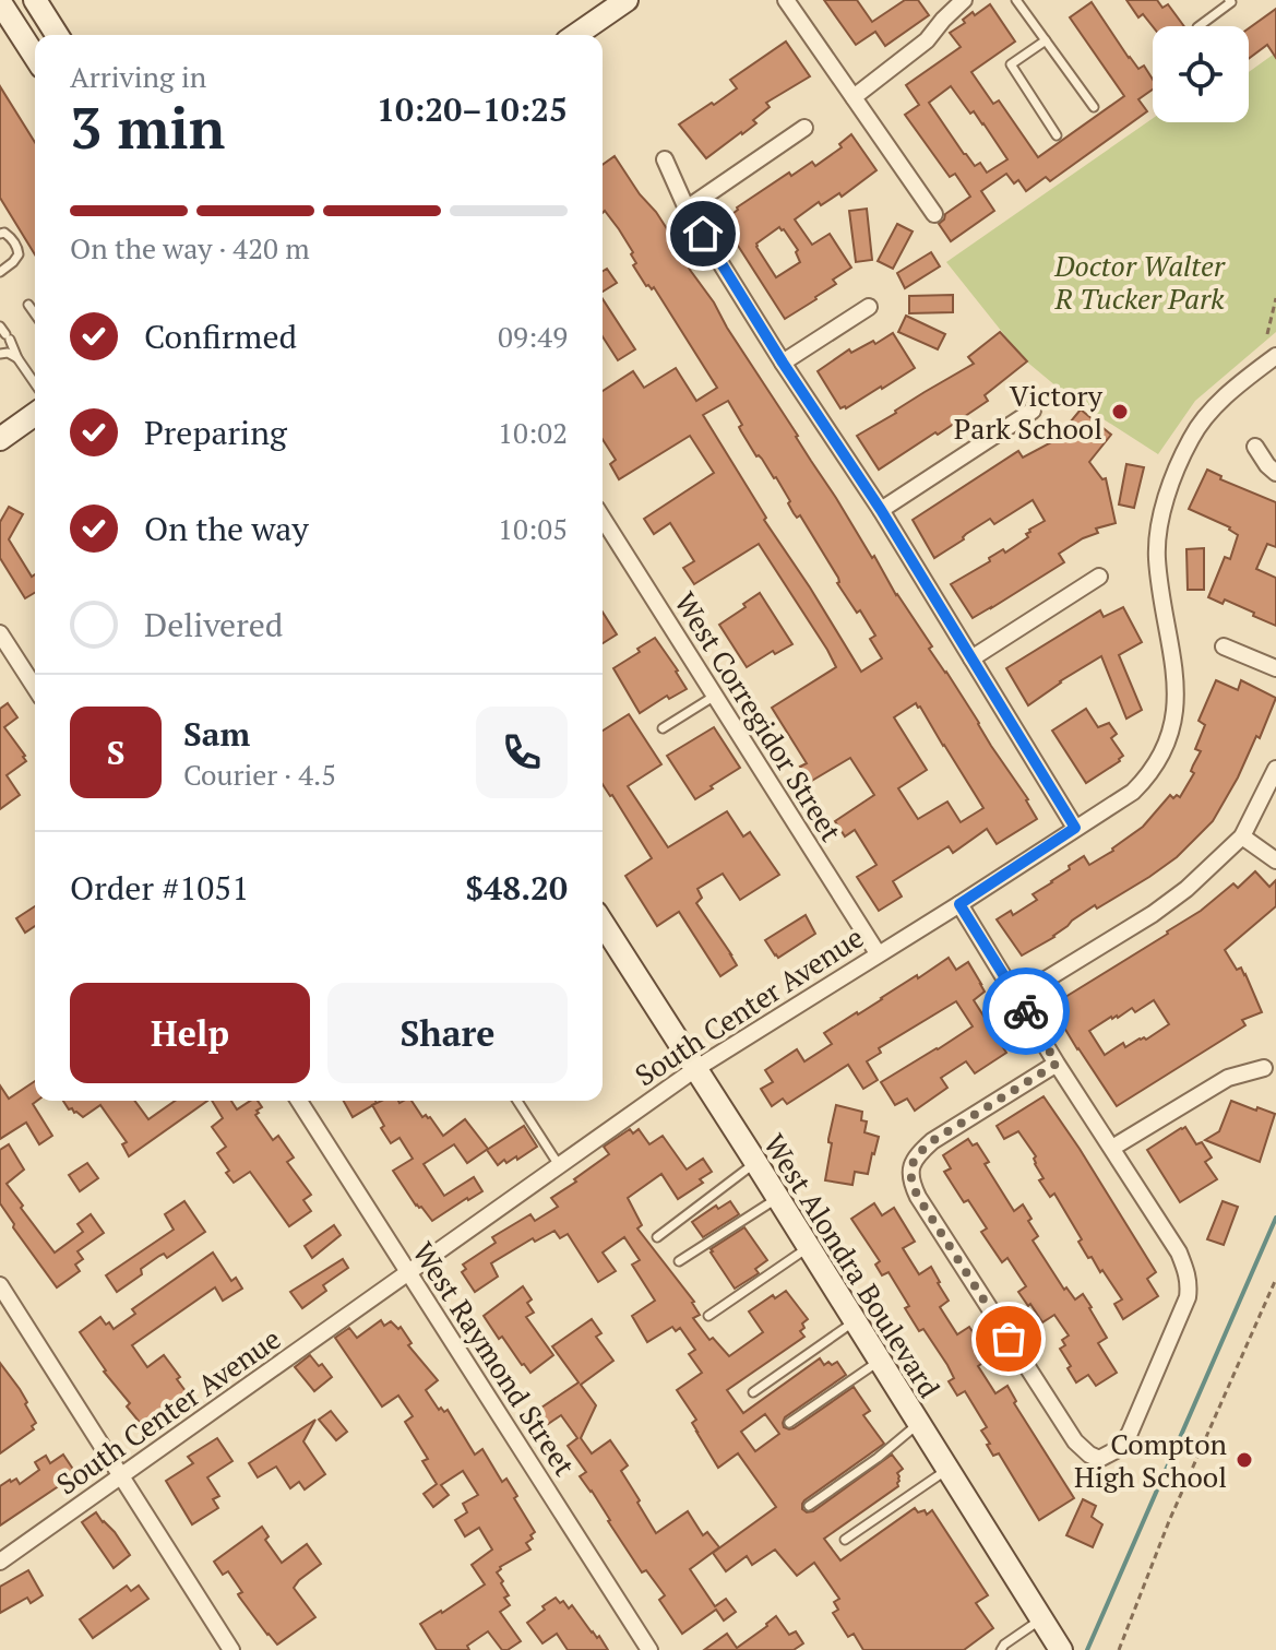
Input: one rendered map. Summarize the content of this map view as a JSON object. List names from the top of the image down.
{
  "streets": {
    "main road": ["West Alondra Boulevard"],
    "street": ["West Corregidor Street", "South Center Avenue", "West Raymond Street"]
  },
  "crossings": [
    ["West Corregidor Street", "South Center Avenue"],
    ["South Center Avenue", "West Alondra Boulevard"],
    ["South Center Avenue", "West Raymond Street"]
  ],
  "parks": ["Doctor Walter R Tucker Park"],
  "places": ["Victory Park School", "Compton High School"],
  "page": {
    "heading": ["3 min", "Arriving in", "10:20–10:25"],
    "panel": [
      "Sam",
      "Courier · 4.5",
      "Order #1051",
      "$48.20"
    ],
    "bar": "On the way · 420 m",
    "list": [
      ["Confirmed", "09:49"],
      ["Preparing", "10:02"],
      ["On the way", "10:05"],
      "Delivered"
    ],
    "round": "S",
    "buttons": ["Help", "Share"]
  }
}
